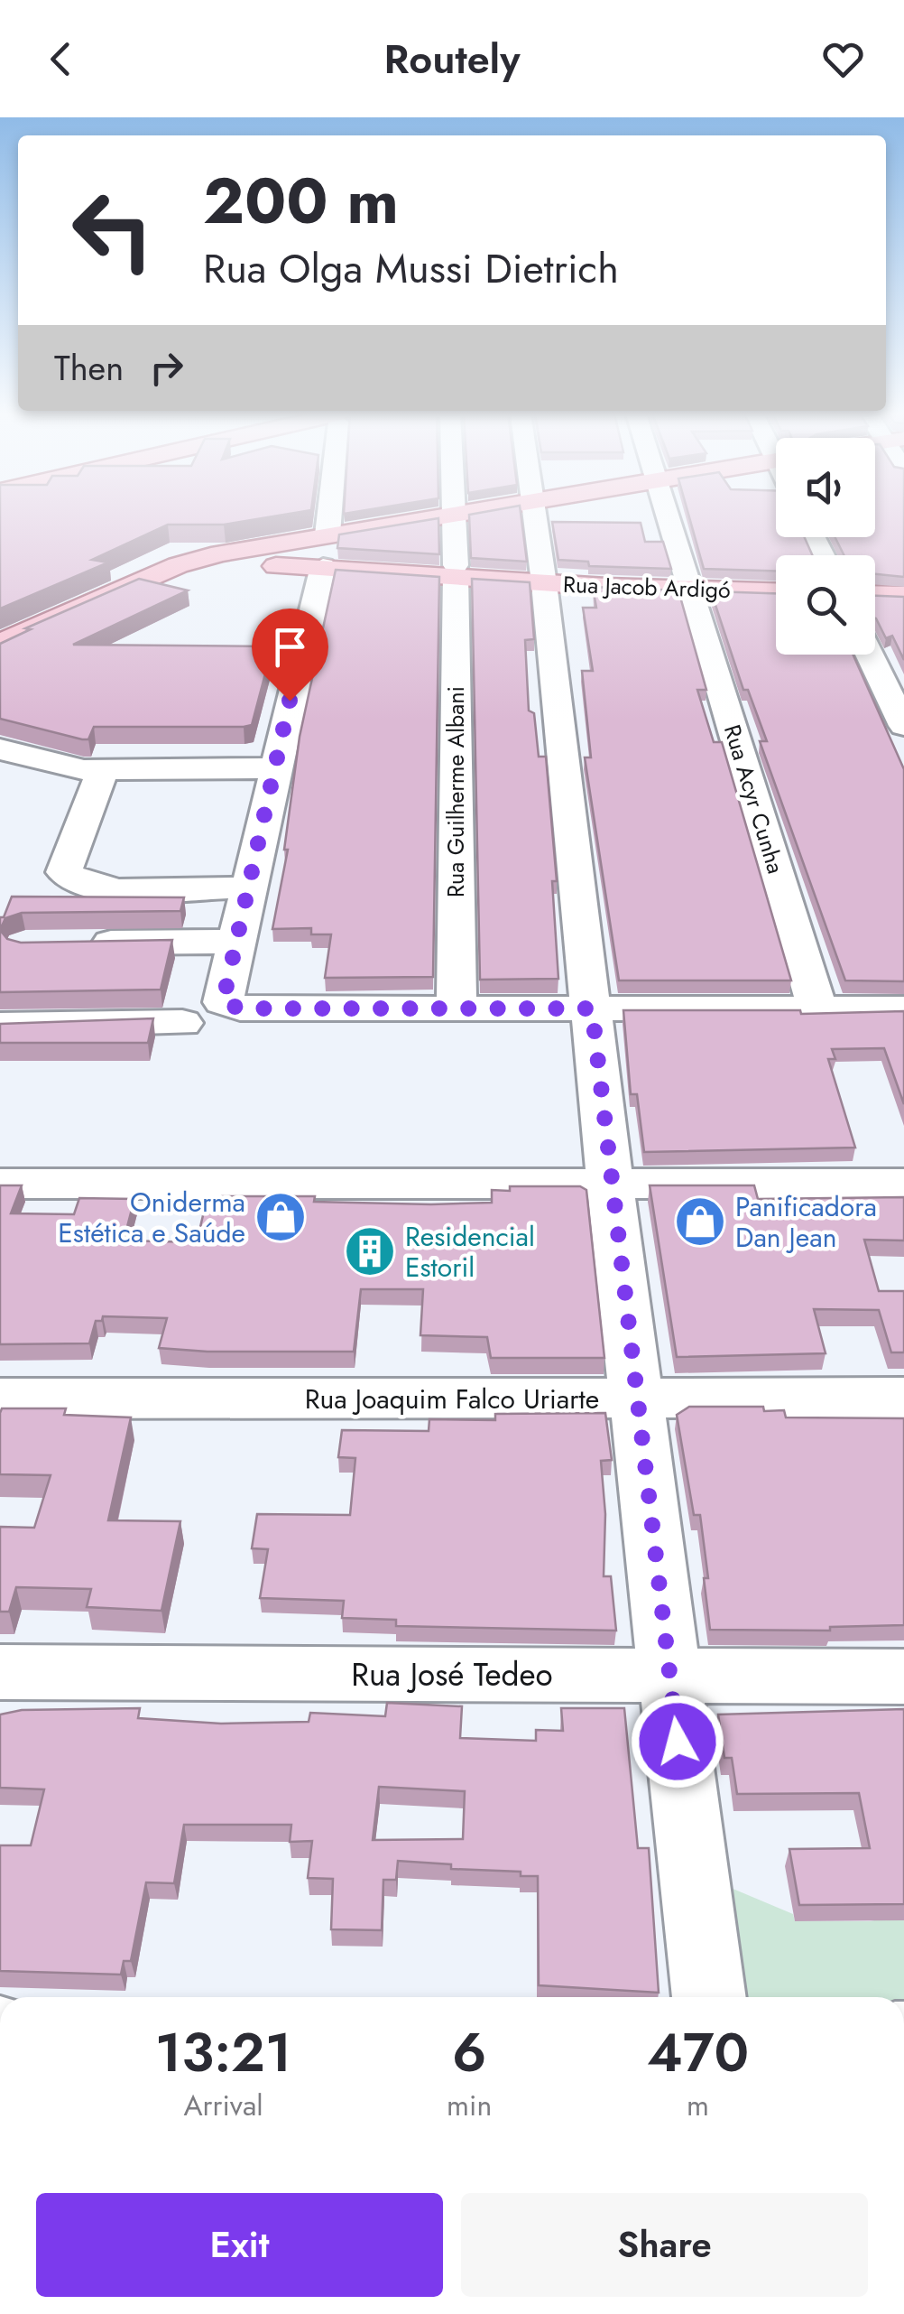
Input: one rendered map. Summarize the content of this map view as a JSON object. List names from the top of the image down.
{
  "streets": {
    "main road": ["Rua Jacob Ardigó"],
    "street": [
      "Rua Guilherme Albani",
      "Rua Acyr Cunha",
      "Rua Joaquim Falco Uriarte",
      "Rua José Tedeo"
    ]
  },
  "crossings": [
    ["Rua Jacob Ardigó", "Rua Guilherme Albani"],
    ["Rua Jacob Ardigó", "Rua Acyr Cunha"]
  ],
  "places": {
    "shop": ["Oniderma Estética e Saúde", "Panificadora Dan Jean"],
    "building": ["Residencial Estoril"]
  },
  "page": {
    "header": "Routely",
    "turn": ["200 m", "Rua Olga Mussi Dietrich"],
    "then": "Then",
    "eta": [
      "13:21",
      "Arrival",
      "6",
      "min",
      "470",
      "m"
    ],
    "buttons": ["Exit", "Share"]
  }
}
